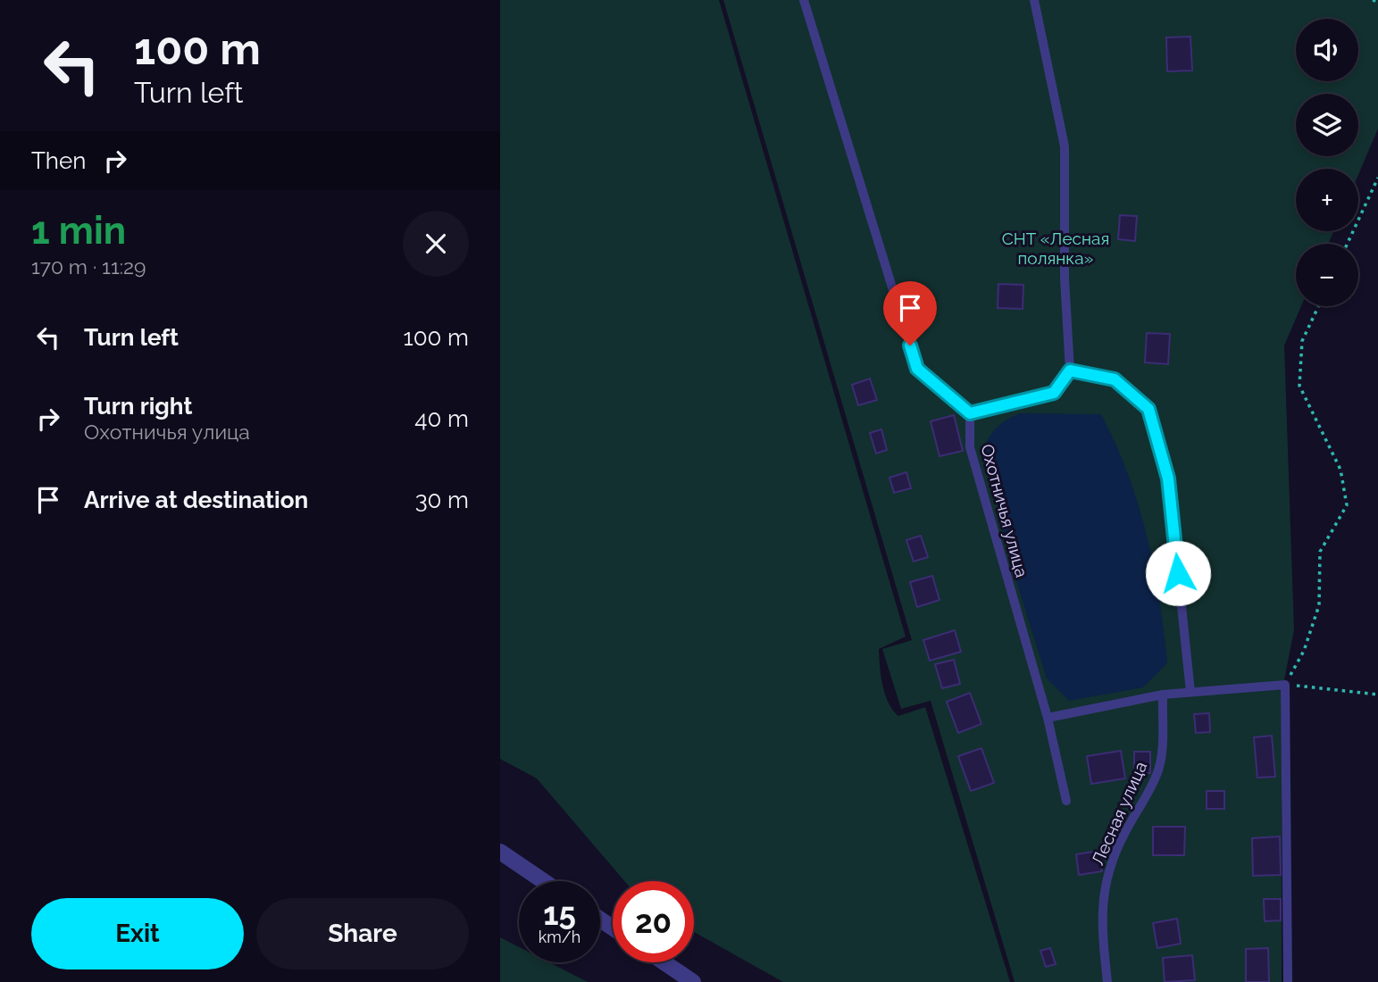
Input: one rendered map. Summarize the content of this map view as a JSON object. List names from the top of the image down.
{
  "streets": {
    "lane": ["Охотничья улица", "Лесная улица"]
  },
  "parks": ["СНТ «Лесная полянка»"],
  "page": {
    "turn": ["100 m", "Turn left"],
    "map_buttons": ["+", "−"],
    "then": "Then",
    "heading": ["1 min", "170 m · 11:29"],
    "list": [
      {
        "name": "Turn left",
        "value": "100 m"
      },
      {
        "name": "Turn right",
        "note": "Охотничья улица",
        "value": "40 m"
      },
      {
        "name": "Arrive at destination",
        "value": "30 m"
      }
    ],
    "speed": "15 km/h",
    "limit": "20",
    "buttons": ["Exit", "Share"]
  }
}
